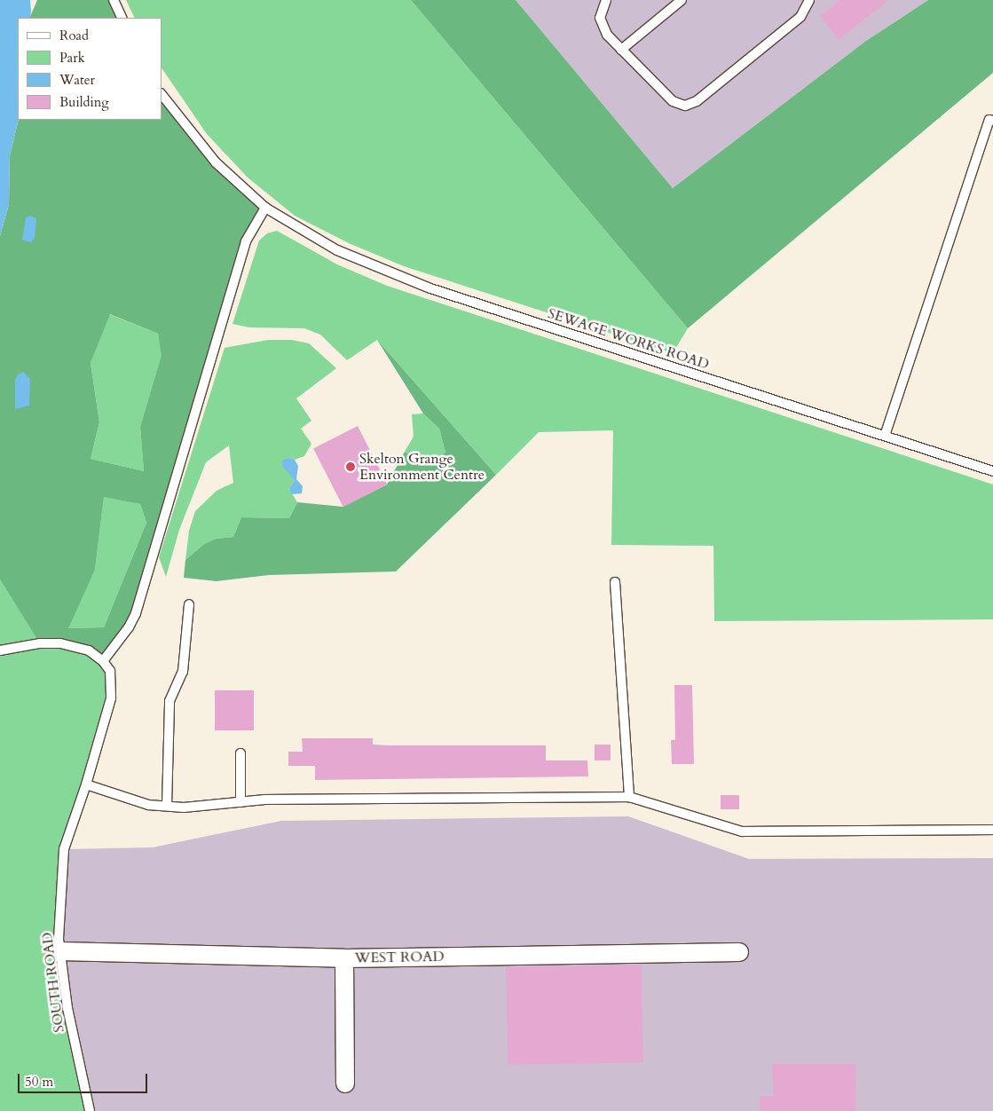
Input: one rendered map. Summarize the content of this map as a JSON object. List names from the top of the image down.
{
  "streets": {
    "street": ["WEST ROAD"],
    "lane": ["SEWAGE WORKS ROAD", "SOUTH ROAD"]
  },
  "crossings": [
    ["WEST ROAD", "SOUTH ROAD"]
  ],
  "places": ["Skelton Grange Environment Centre"],
  "legend": [
    "Road",
    "Park",
    "Water",
    "Building"
  ],
  "scale_bar": "50 m"
}
